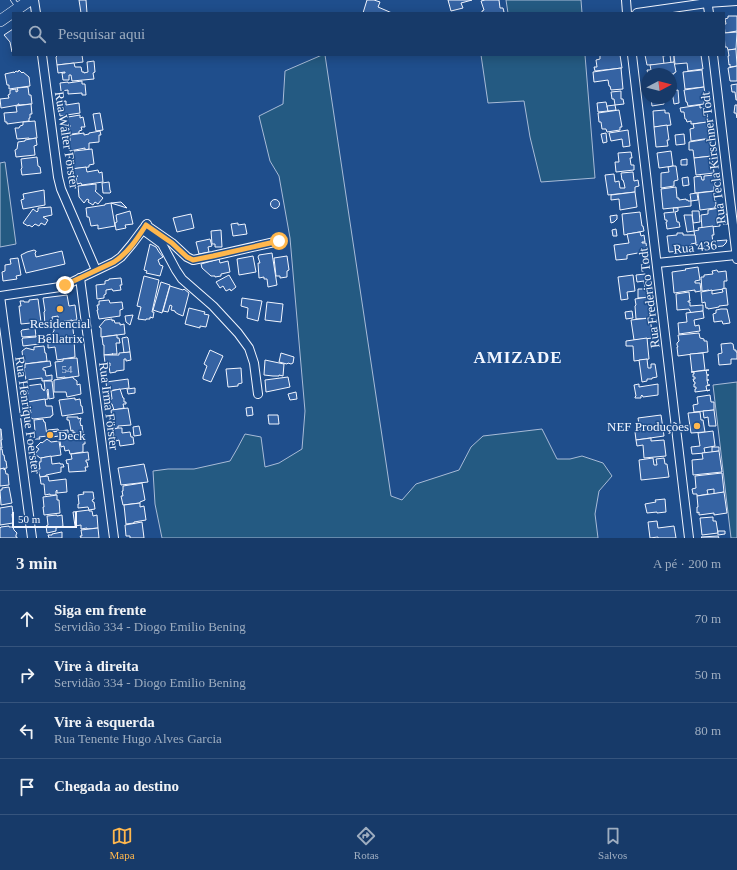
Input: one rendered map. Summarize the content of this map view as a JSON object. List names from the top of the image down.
{
  "streets": {
    "street": [
      "Rua Walter Förster",
      "Rua Tecla Kirschner Todt",
      "Rua 436",
      "Rua Frederico Todt",
      "Rua Irma Förster",
      "Rua Henrique Foerster"
    ]
  },
  "crossings": [
    ["Rua Tecla Kirschner Todt", "Rua 436"],
    ["Rua 436", "Rua Frederico Todt"]
  ],
  "districts": ["AMIZADE"],
  "places": ["Residencial Bellatrix", "NEF Produções", "Deck"],
  "house_numbers": ["54"],
  "scale_bar": "50 m",
  "north": "right",
  "page": {
    "search": "Pesquisar aqui",
    "scale": "50 m",
    "heading": ["3 min", "A pé · 200 m"],
    "list": [
      ["Siga em frente", "Servidão 334 - Diogo Emilio Bening", "70 m"],
      ["Vire à direita", "Servidão 334 - Diogo Emilio Bening", "50 m"],
      ["Vire à esquerda", "Rua Tenente Hugo Alves Garcia", "80 m"],
      "Chegada ao destino"
    ],
    "nav": ["Mapa", "Rotas", "Salvos"]
  }
}
